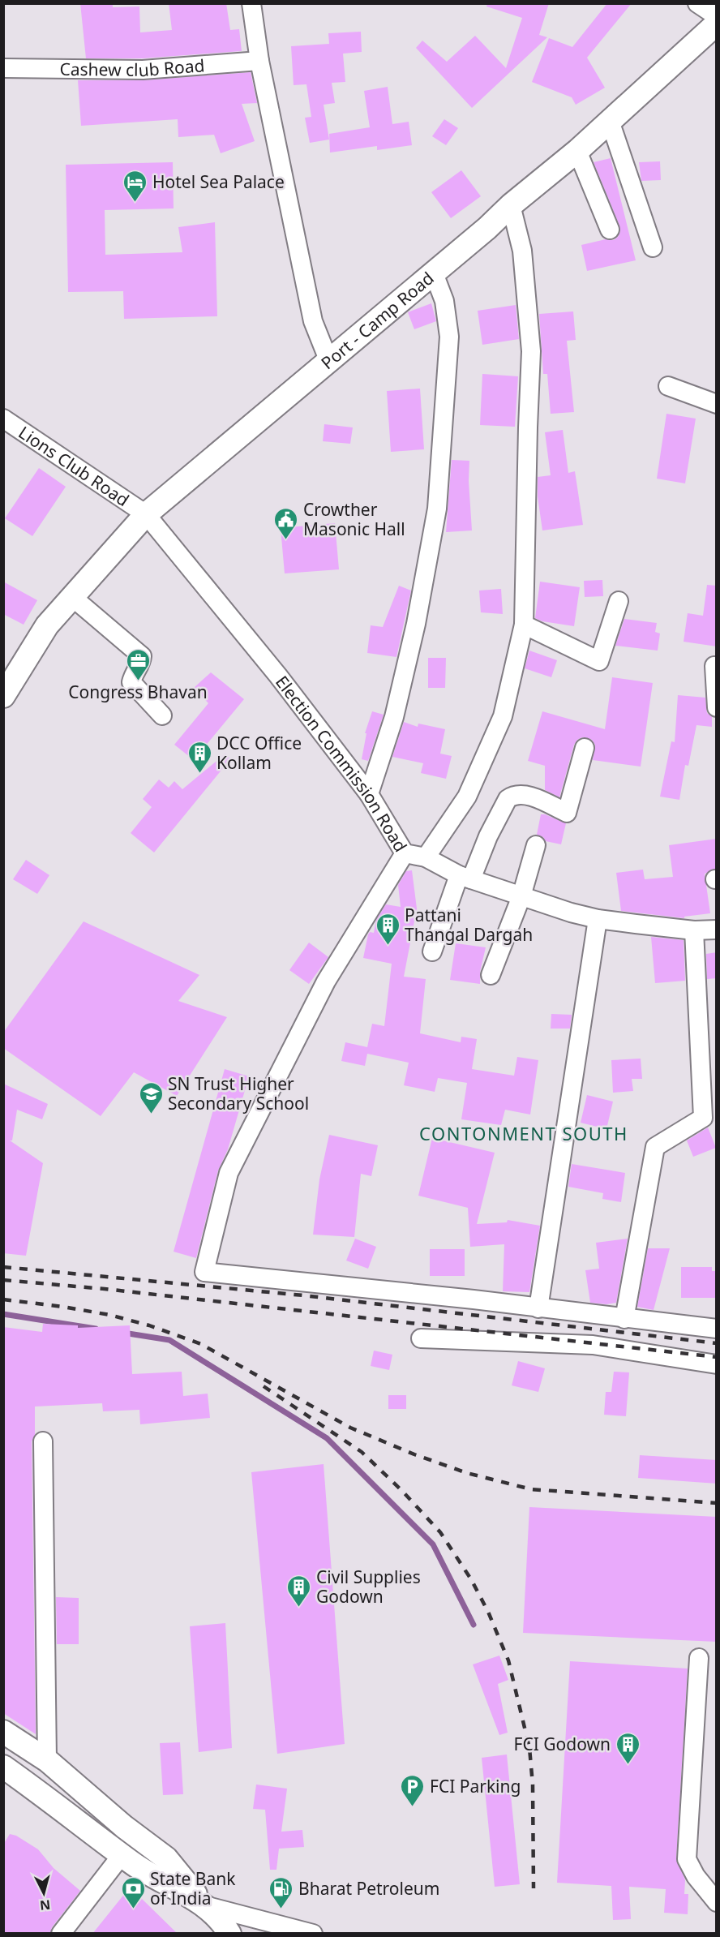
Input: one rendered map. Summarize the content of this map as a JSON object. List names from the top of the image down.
{
  "streets": {
    "main road": ["Port - Camp Road"],
    "street": ["Cashew club Road", "Lions Club Road", "Election Commission Road"]
  },
  "crossings": [
    ["Port - Camp Road", "Lions Club Road"],
    ["Port - Camp Road", "Election Commission Road"],
    ["Lions Club Road", "Election Commission Road"]
  ],
  "districts": ["CONTONMENT SOUTH"],
  "places": {
    "hotel": ["Hotel Sea Palace"],
    "public building": ["Crowther Masonic Hall"],
    "office": ["Congress Bhavan"],
    "building": [
      "DCC Office Kollam",
      "Pattani Thangal Dargah",
      "Civil Supplies Godown",
      "FCI Godown"
    ],
    "school or university": ["SN Trust Higher Secondary School"],
    "parking": ["FCI Parking"],
    "bank": ["State Bank of India"],
    "fuel station": ["Bharat Petroleum"]
  },
  "north": "bottom"
}
